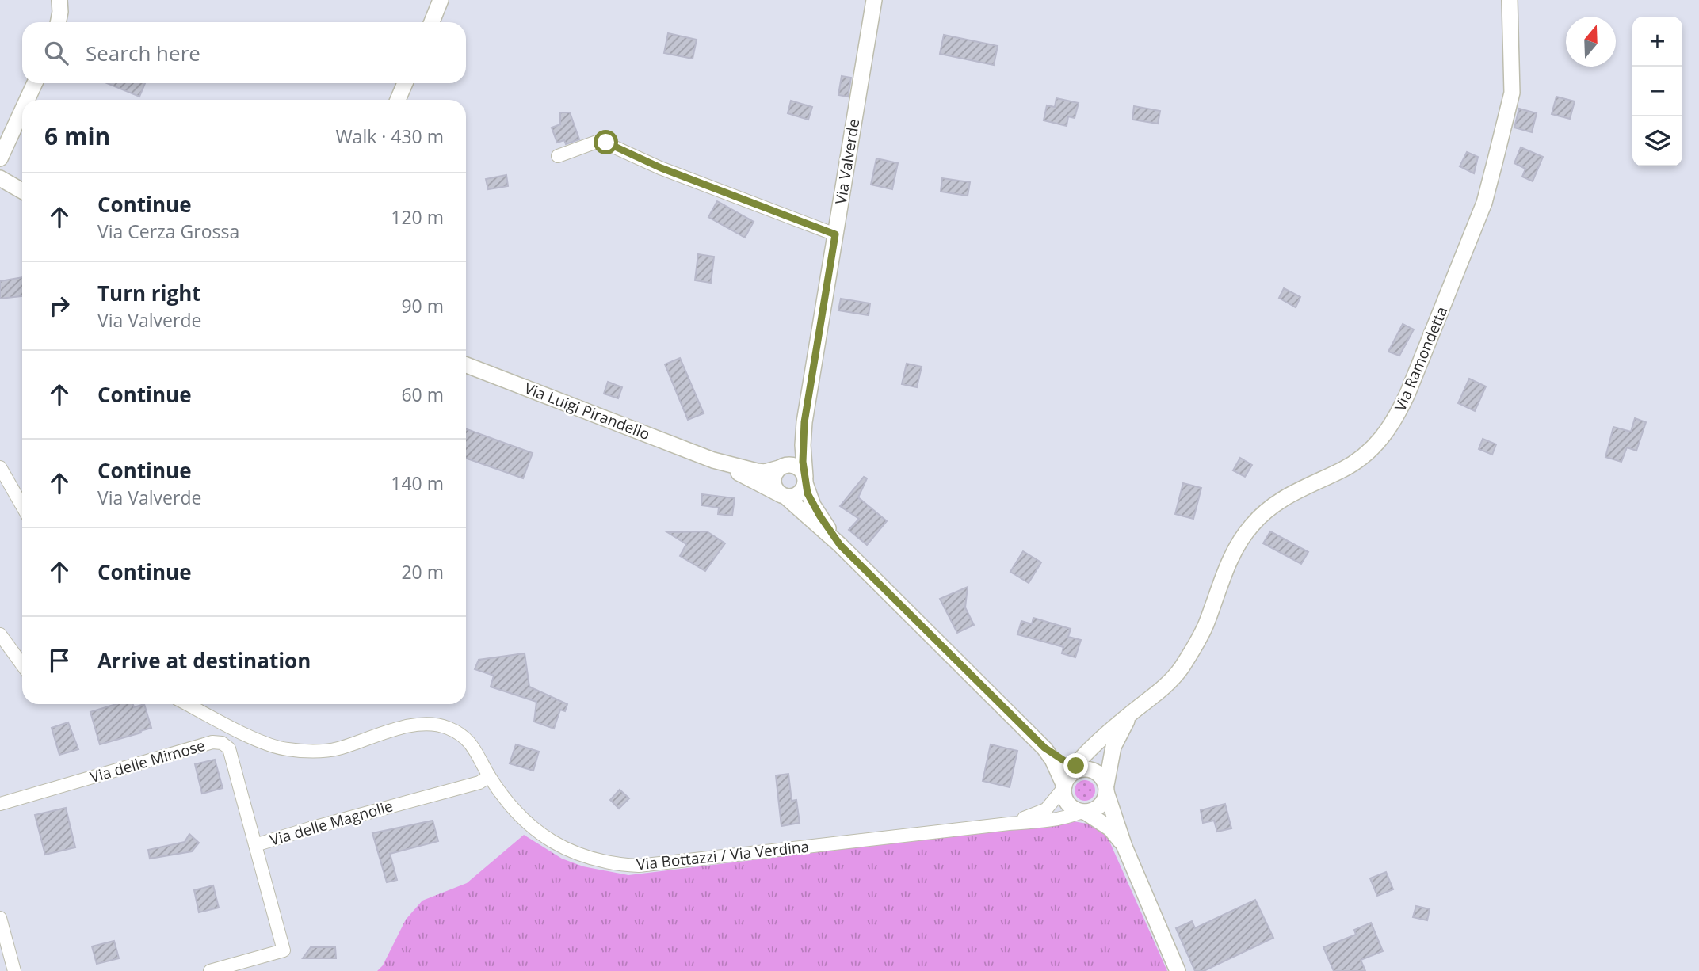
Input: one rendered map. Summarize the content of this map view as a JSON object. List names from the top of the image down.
{
  "streets": {
    "street": [
      "Via Valverde",
      "Via Ramondetta",
      "Via Luigi Pirandello",
      "Via delle Mimose",
      "Via delle Magnolie",
      "Via Bottazzi / Via Verdina"
    ]
  },
  "crossings": [
    ["Via delle Mimose", "Via delle Magnolie"],
    ["Via delle Magnolie", "Via Bottazzi / Via Verdina"]
  ],
  "north": "top",
  "page": {
    "map_buttons": ["+", "−"],
    "search": "Search here",
    "heading": ["6 min", "Walk · 430 m"],
    "list": [
      ["Continue", "Via Cerza Grossa", "120 m"],
      ["Turn right", "Via Valverde", "90 m"],
      ["Continue", "60 m"],
      ["Continue", "Via Valverde", "140 m"],
      ["Continue", "20 m"],
      "Arrive at destination"
    ]
  }
}
